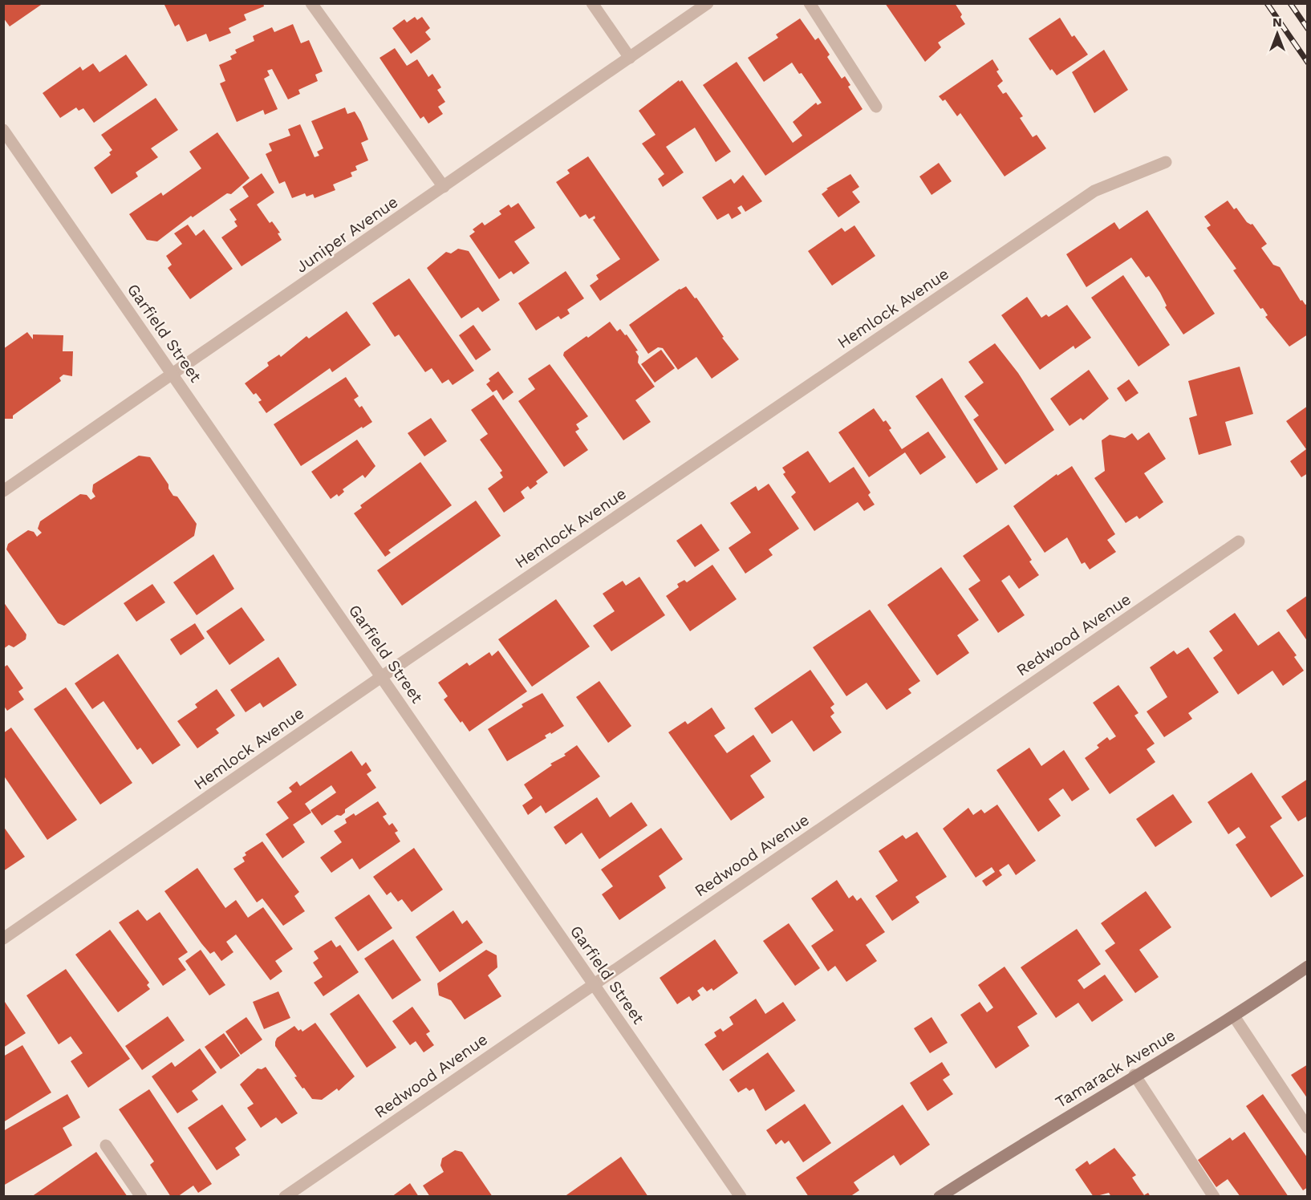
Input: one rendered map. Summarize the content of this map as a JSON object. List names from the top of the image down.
{
  "streets": {
    "main road": ["Tamarack Avenue"],
    "street": [
      "Juniper Avenue",
      "Hemlock Avenue",
      "Garfield Street",
      "Redwood Avenue"
    ]
  },
  "crossings": [
    ["Juniper Avenue", "Garfield Street"],
    ["Hemlock Avenue", "Garfield Street"],
    ["Garfield Street", "Redwood Avenue"]
  ],
  "north": "top"
}
